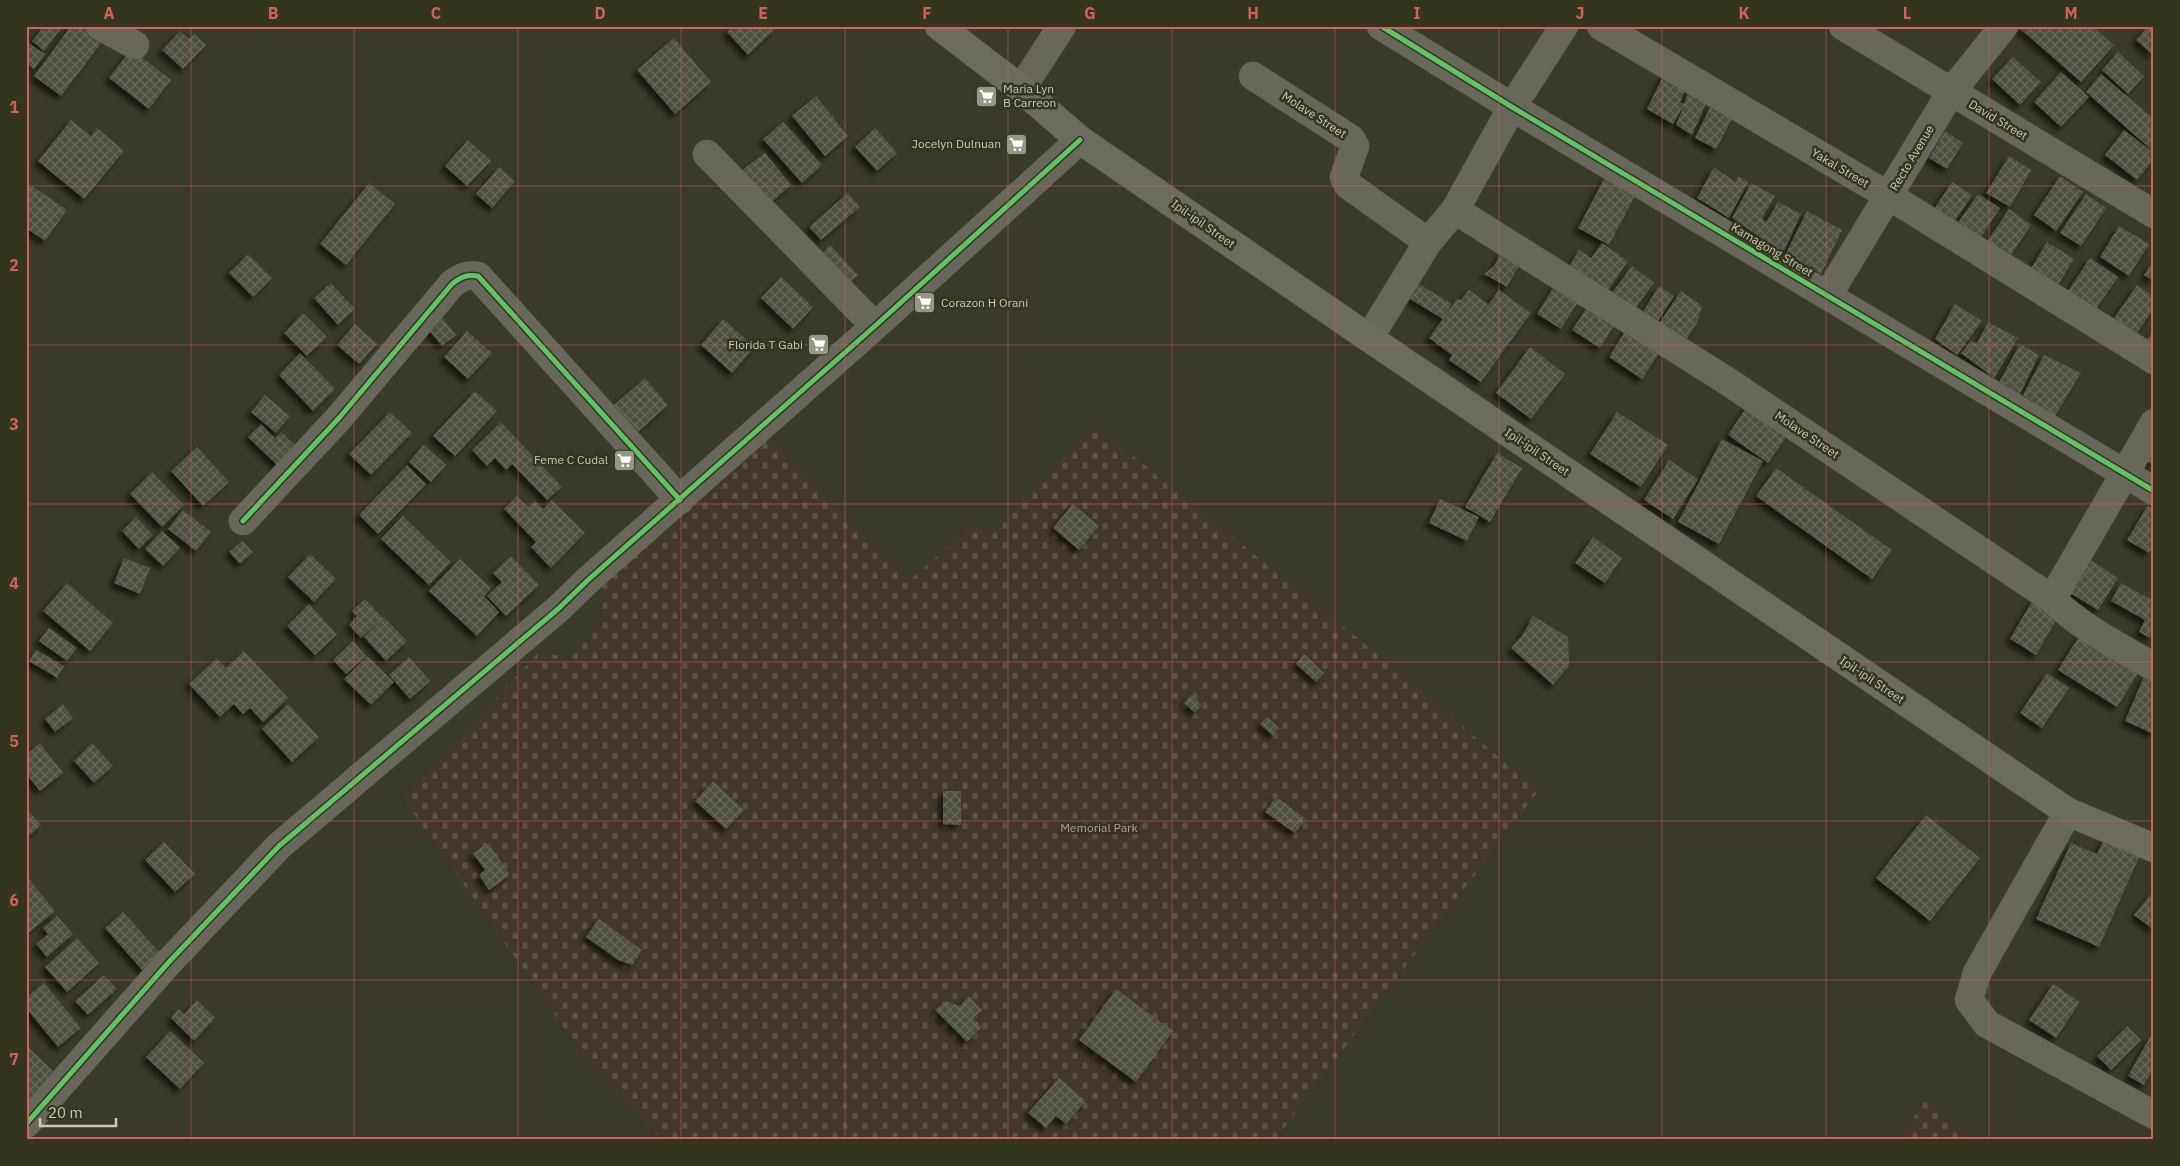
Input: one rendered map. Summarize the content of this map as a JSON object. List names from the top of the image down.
{
  "streets": {
    "main road": ["Ipil-ipil Street"],
    "street": [
      "Molave Street",
      "David Street",
      "Recto Avenue",
      "Yakal Street",
      "Kamagong Street"
    ]
  },
  "crossings": [
    ["David Street", "Recto Avenue"],
    ["Recto Avenue", "Yakal Street"],
    ["Recto Avenue", "Kamagong Street"]
  ],
  "parks": ["Memorial Park"],
  "places": {
    "supermarket": [
      "Maria Lyn B Carreon",
      "Jocelyn Dulnuan",
      "Corazon H Orani",
      "Florida T Gabi",
      "Feme C Cudal"
    ]
  },
  "scale_bar": "20 m",
  "grid": {
    "columns": [
      "A",
      "B",
      "C",
      "D",
      "E",
      "F",
      "G",
      "H",
      "I",
      "J",
      "K",
      "L",
      "M"
    ],
    "rows": [
      "1",
      "2",
      "3",
      "4",
      "5",
      "6",
      "7"
    ]
  }
}
